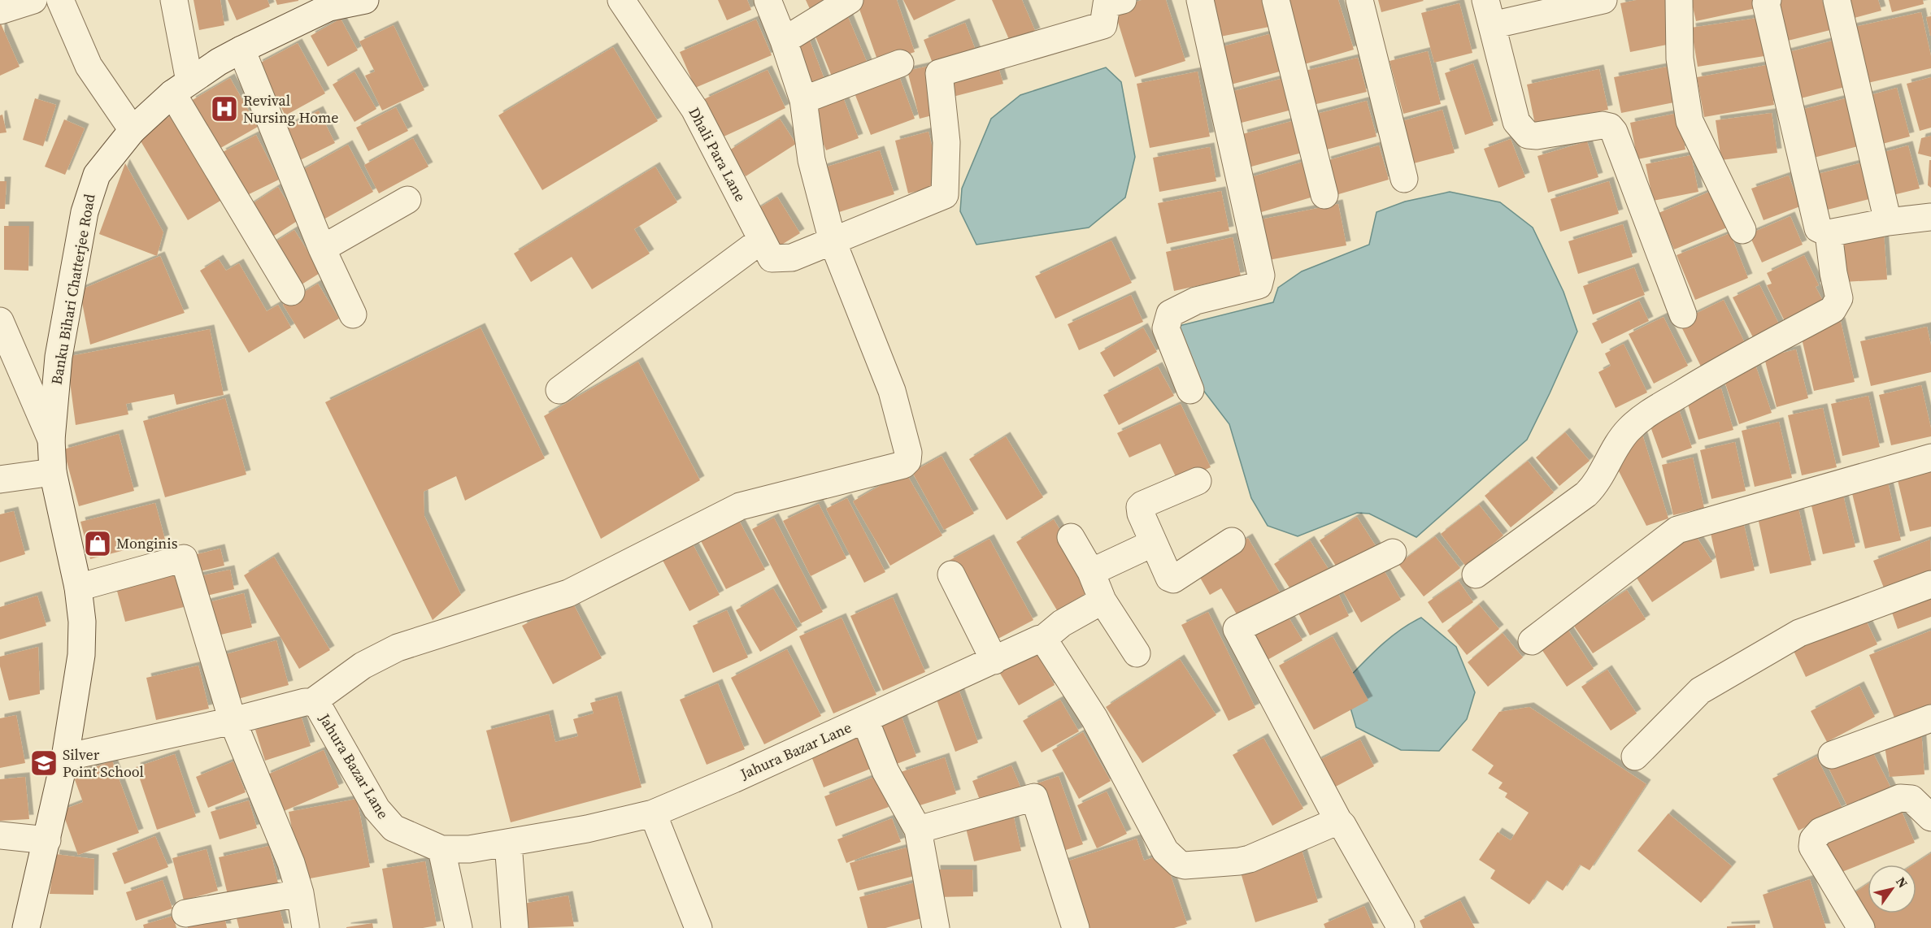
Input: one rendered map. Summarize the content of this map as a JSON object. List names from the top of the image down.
{
  "streets": {
    "street": ["Dhali Para Lane", "Banku Bihari Chatterjee Road", "Jahura Bazar Lane"]
  },
  "crossings": [
    ["Banku Bihari Chatterjee Road", "Jahura Bazar Lane"]
  ],
  "places": {
    "hospital": ["Revival Nursing Home"],
    "shop": ["Monginis"],
    "school or university": ["Silver Point School"]
  },
  "north": "top right"
}
